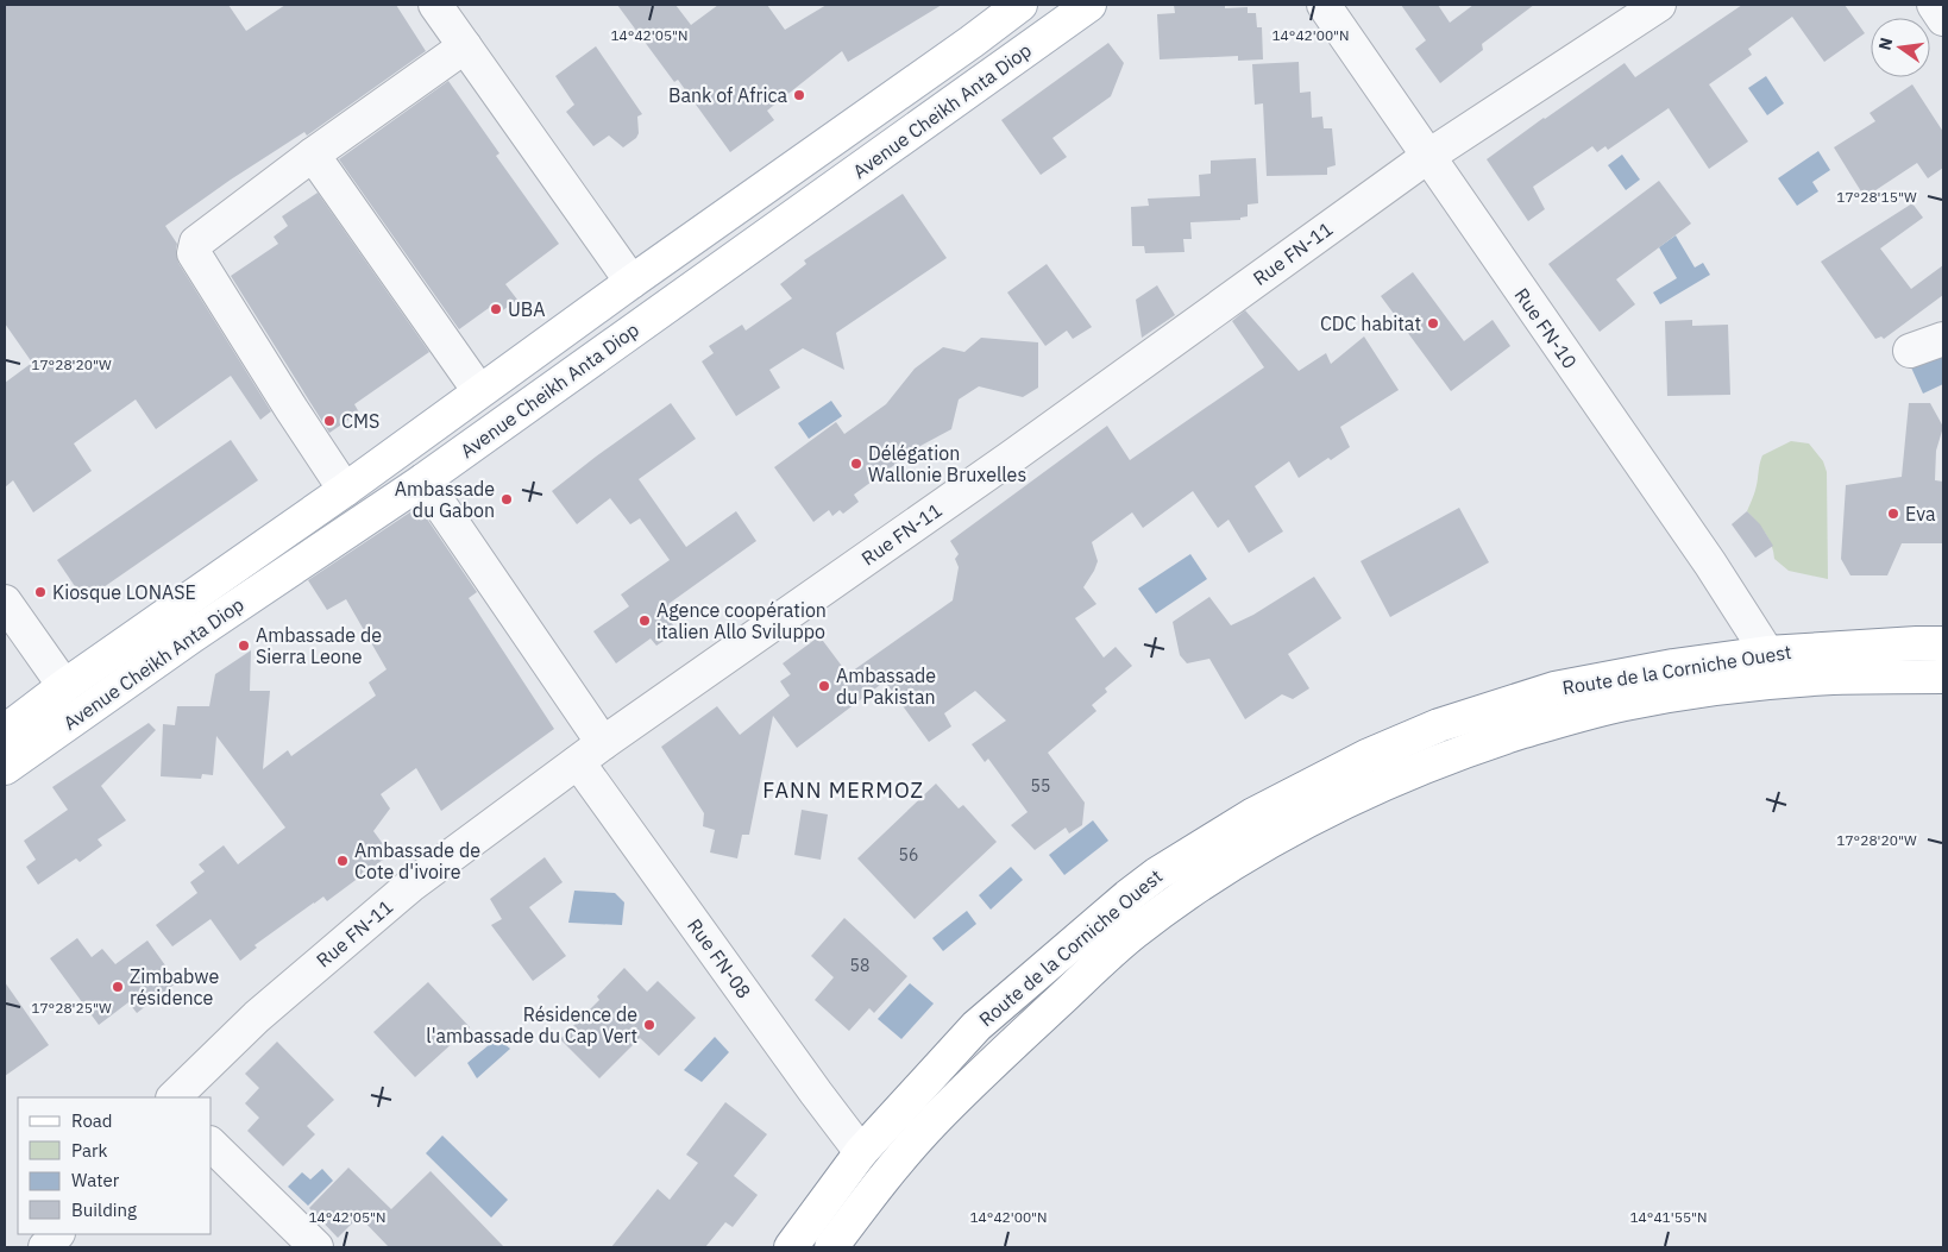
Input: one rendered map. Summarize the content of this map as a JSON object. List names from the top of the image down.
{
  "streets": {
    "main road": ["Avenue Cheikh Anta Diop", "Route de la Corniche Ouest"],
    "street": ["Rue FN-11", "Rue FN-10", "Rue FN-08"]
  },
  "crossings": [
    ["Rue FN-11", "Rue FN-10"],
    ["Rue FN-11", "Rue FN-08"],
    ["Rue FN-10", "Route de la Corniche Ouest"],
    ["Route de la Corniche Ouest", "Rue FN-08"]
  ],
  "districts": ["FANN MERMOZ"],
  "places": [
    "Bank of Africa",
    "UBA",
    "CDC habitat",
    "CMS",
    "Délégation Wallonie Bruxelles",
    "Ambassade du Gabon",
    "Eva",
    "Kiosque LONASE",
    "Agence coopération italien Allo Sviluppo",
    "Ambassade de Sierra Leone",
    "Ambassade du Pakistan",
    "Ambassade de Cote d'ivoire",
    "Zimbabwe résidence",
    "Résidence de l'ambassade du Cap Vert"
  ],
  "house_numbers": ["55", "56", "58"],
  "legend": [
    "Road",
    "Park",
    "Water",
    "Building"
  ],
  "north": "left",
  "coordinates": [
    "14°42'05\"N",
    "14°42'00\"N",
    "17°28'15\"W",
    "17°28'20\"W",
    "17°28'25\"W",
    "14°41'55\"N"
  ]
}
